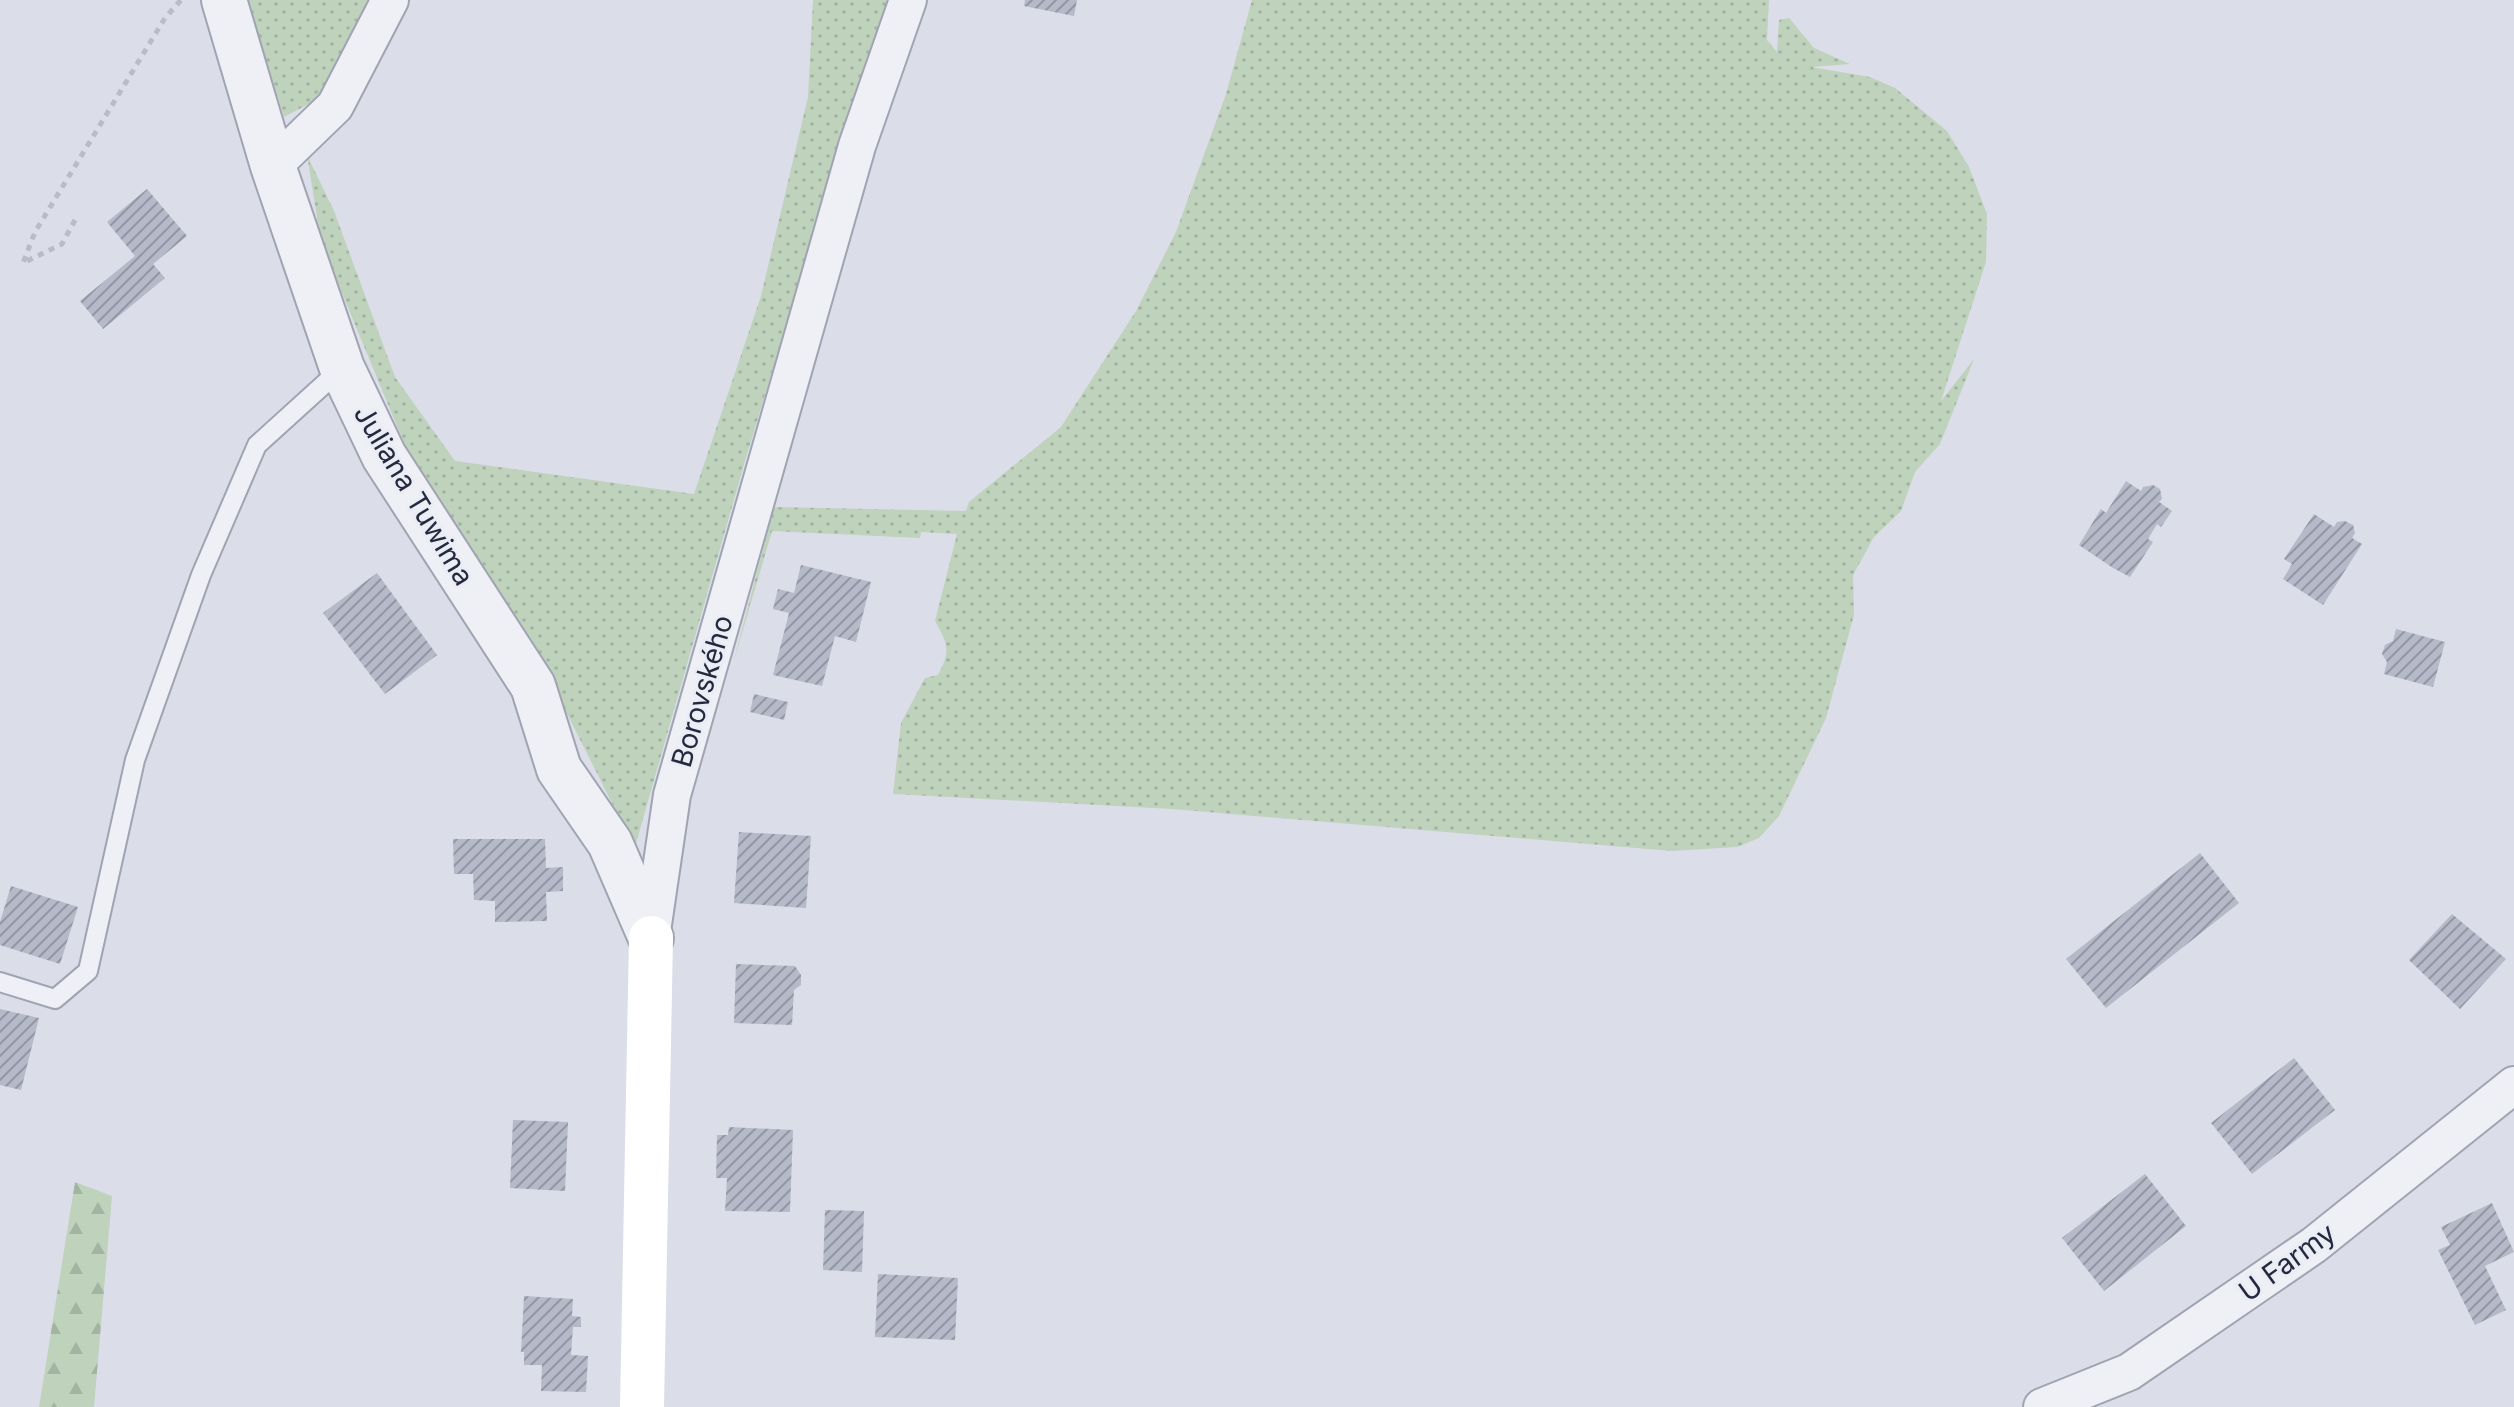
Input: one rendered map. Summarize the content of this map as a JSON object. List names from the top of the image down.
{
  "streets": {
    "main road": ["Borovského"],
    "street": ["Juliana Tuwima", "U Farmy"]
  },
  "crossings": [
    ["Juliana Tuwima", "Borovského"]
  ]
}
